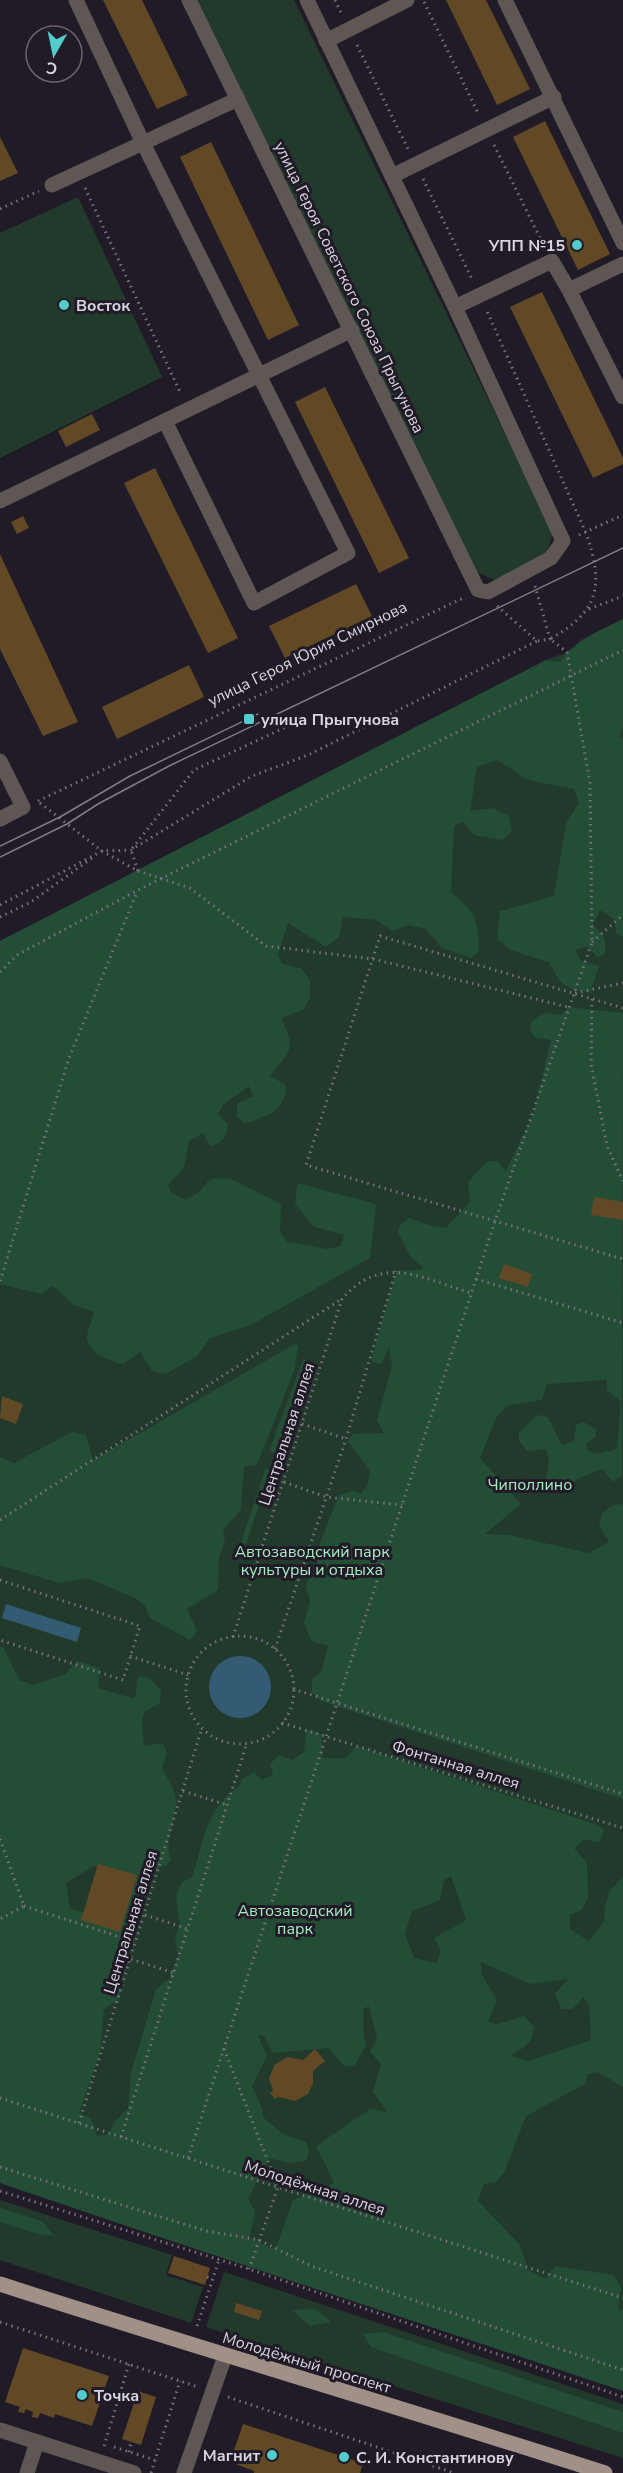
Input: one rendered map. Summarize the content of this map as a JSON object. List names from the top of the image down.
{
  "streets": {
    "main road": ["Молодёжный проспект"],
    "street": ["улица Героя Советского Союза Прыгунова"],
    "path": [
      "улица Героя Юрия Смирнова",
      "Центральная аллея",
      "Фонтанная аллея",
      "Молодёжная аллея"
    ]
  },
  "crossings": [
    ["улица Героя Советского Союза Прыгунова", "улица Героя Юрия Смирнова"],
    ["Центральная аллея", "Фонтанная аллея"],
    ["Центральная аллея", "Молодёжная аллея"]
  ],
  "parks": ["Чиполлино", "Автозаводский парк культуры и отдыха", "Автозаводский парк"],
  "places": {
    "other": [
      "УПП №15",
      "Восток",
      "Точка",
      "Магнит",
      "С. И. Константинову"
    ],
    "transit": ["улица Прыгунова"]
  },
  "north": "bottom"
}
